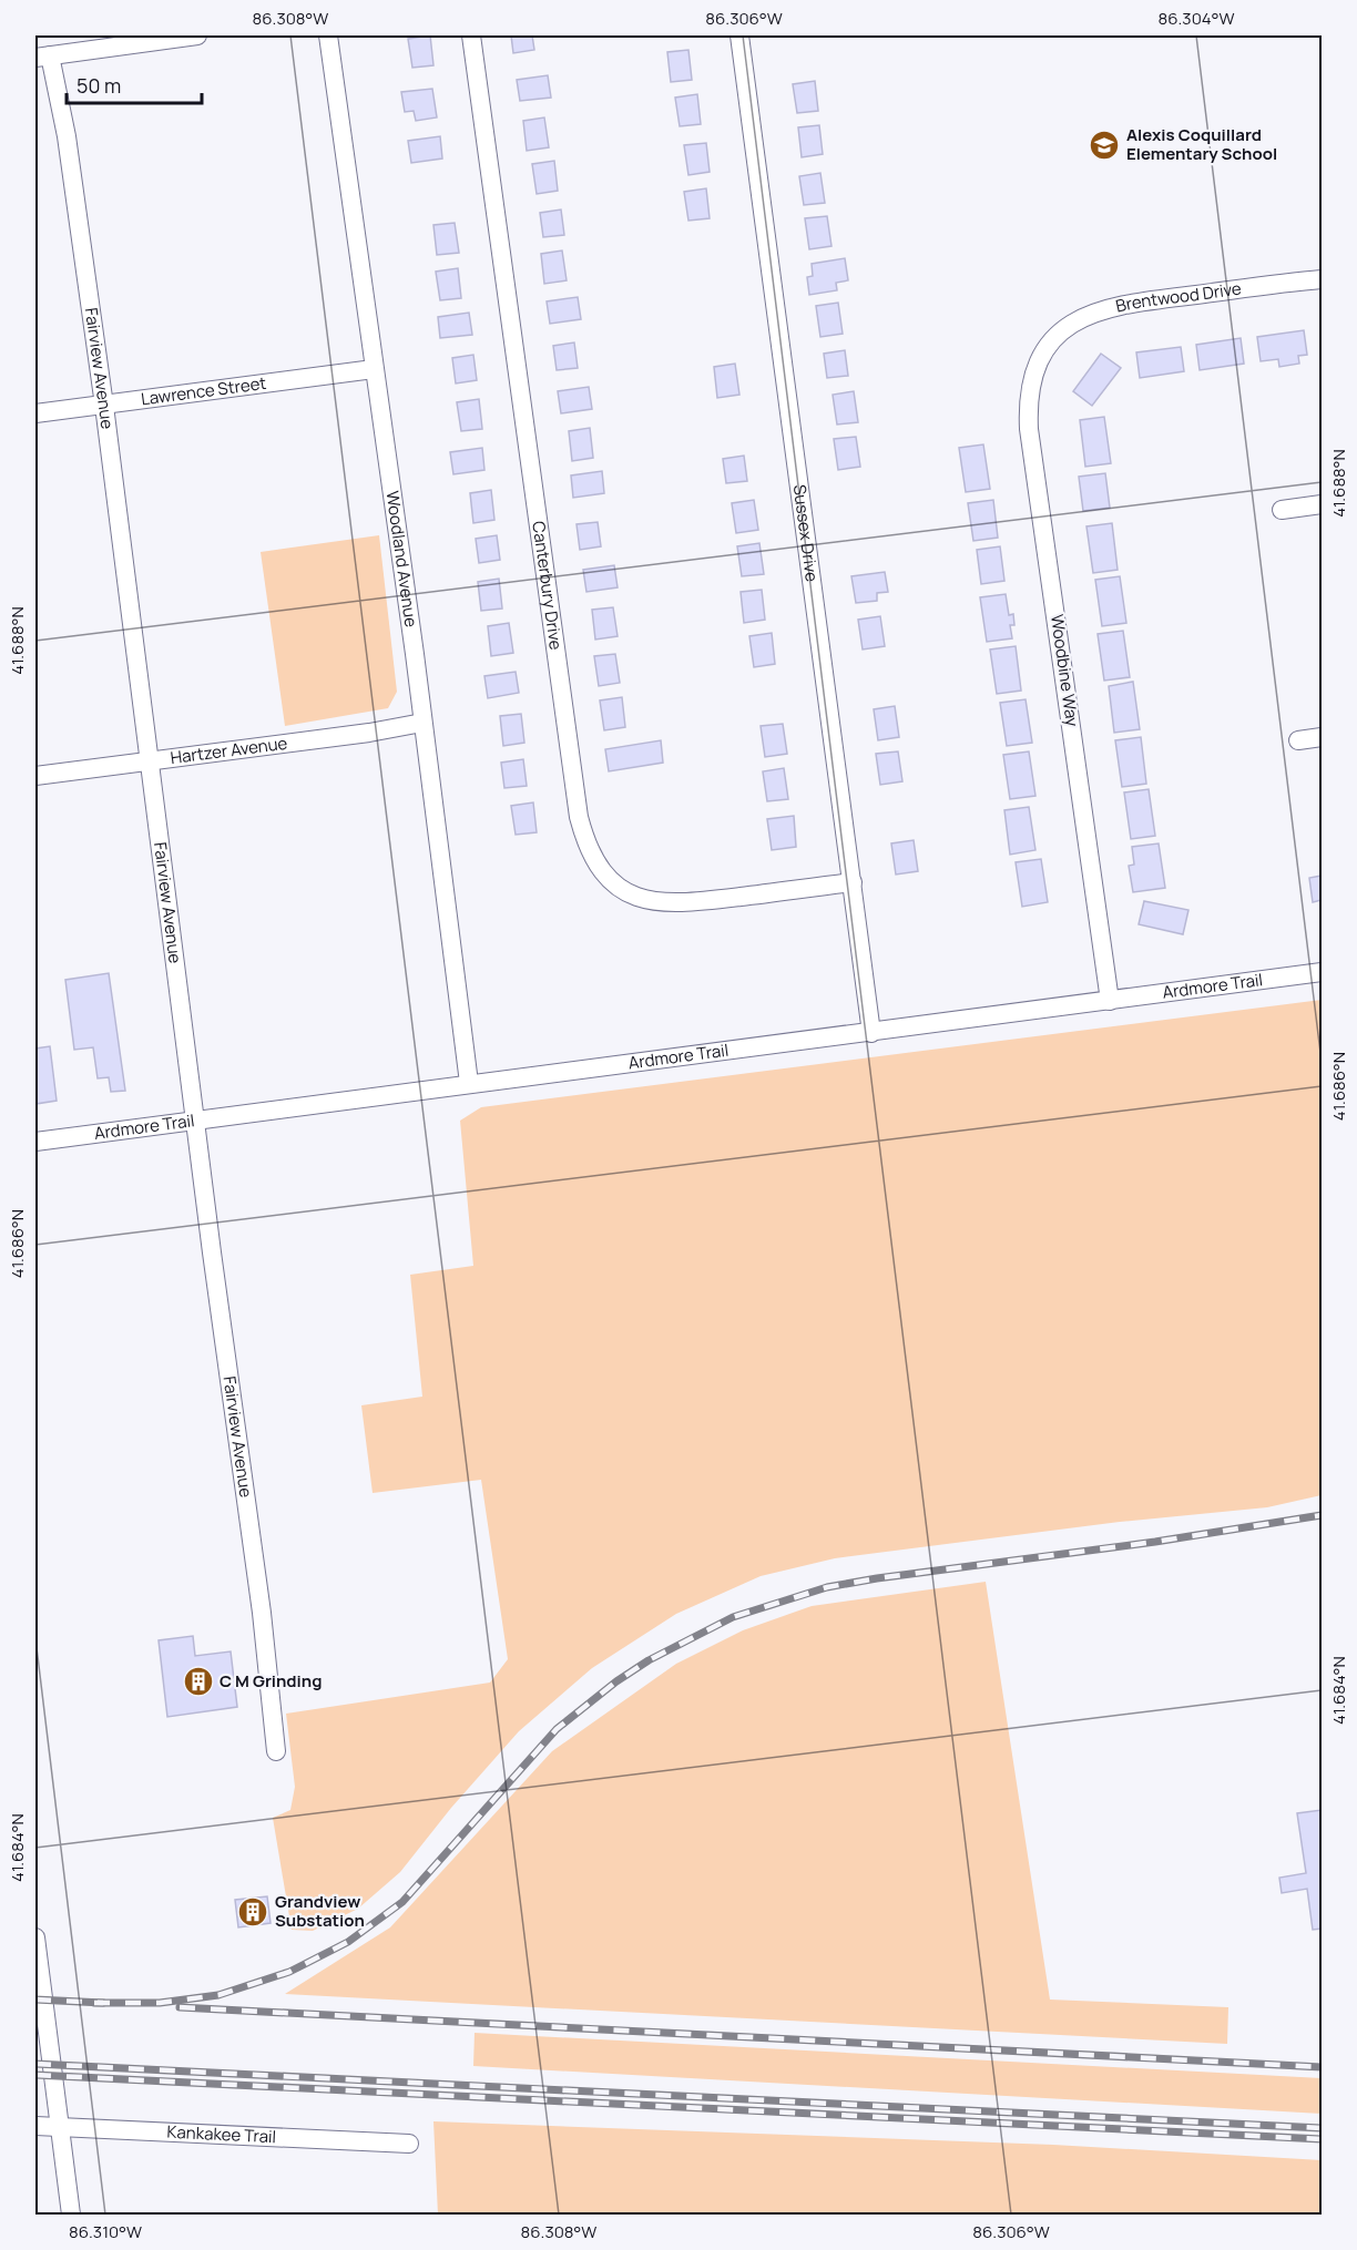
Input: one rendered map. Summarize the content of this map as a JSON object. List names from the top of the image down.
{
  "streets": {
    "street": [
      "Brentwood Drive",
      "Fairview Avenue",
      "Lawrence Street",
      "Sussex Drive",
      "Woodland Avenue",
      "Canterbury Drive",
      "Woodbine Way",
      "Hartzer Avenue",
      "Ardmore Trail",
      "Kankakee Trail"
    ]
  },
  "crossings": [
    ["Brentwood Drive", "Woodbine Way"],
    ["Fairview Avenue", "Lawrence Street"],
    ["Fairview Avenue", "Hartzer Avenue"],
    ["Fairview Avenue", "Ardmore Trail"],
    ["Lawrence Street", "Woodland Avenue"],
    ["Sussex Drive", "Canterbury Drive"],
    ["Sussex Drive", "Ardmore Trail"],
    ["Woodland Avenue", "Hartzer Avenue"],
    ["Woodland Avenue", "Ardmore Trail"],
    ["Woodbine Way", "Ardmore Trail"]
  ],
  "places": {
    "school or university": ["Alexis Coquillard Elementary School"],
    "building": ["C M Grinding", "Grandview Substation"]
  },
  "scale_bar": "50 m",
  "coordinates": [
    "86.308°W",
    "86.306°W",
    "86.304°W",
    "41.688°N",
    "41.686°N",
    "41.684°N",
    "86.310°W"
  ]
}
